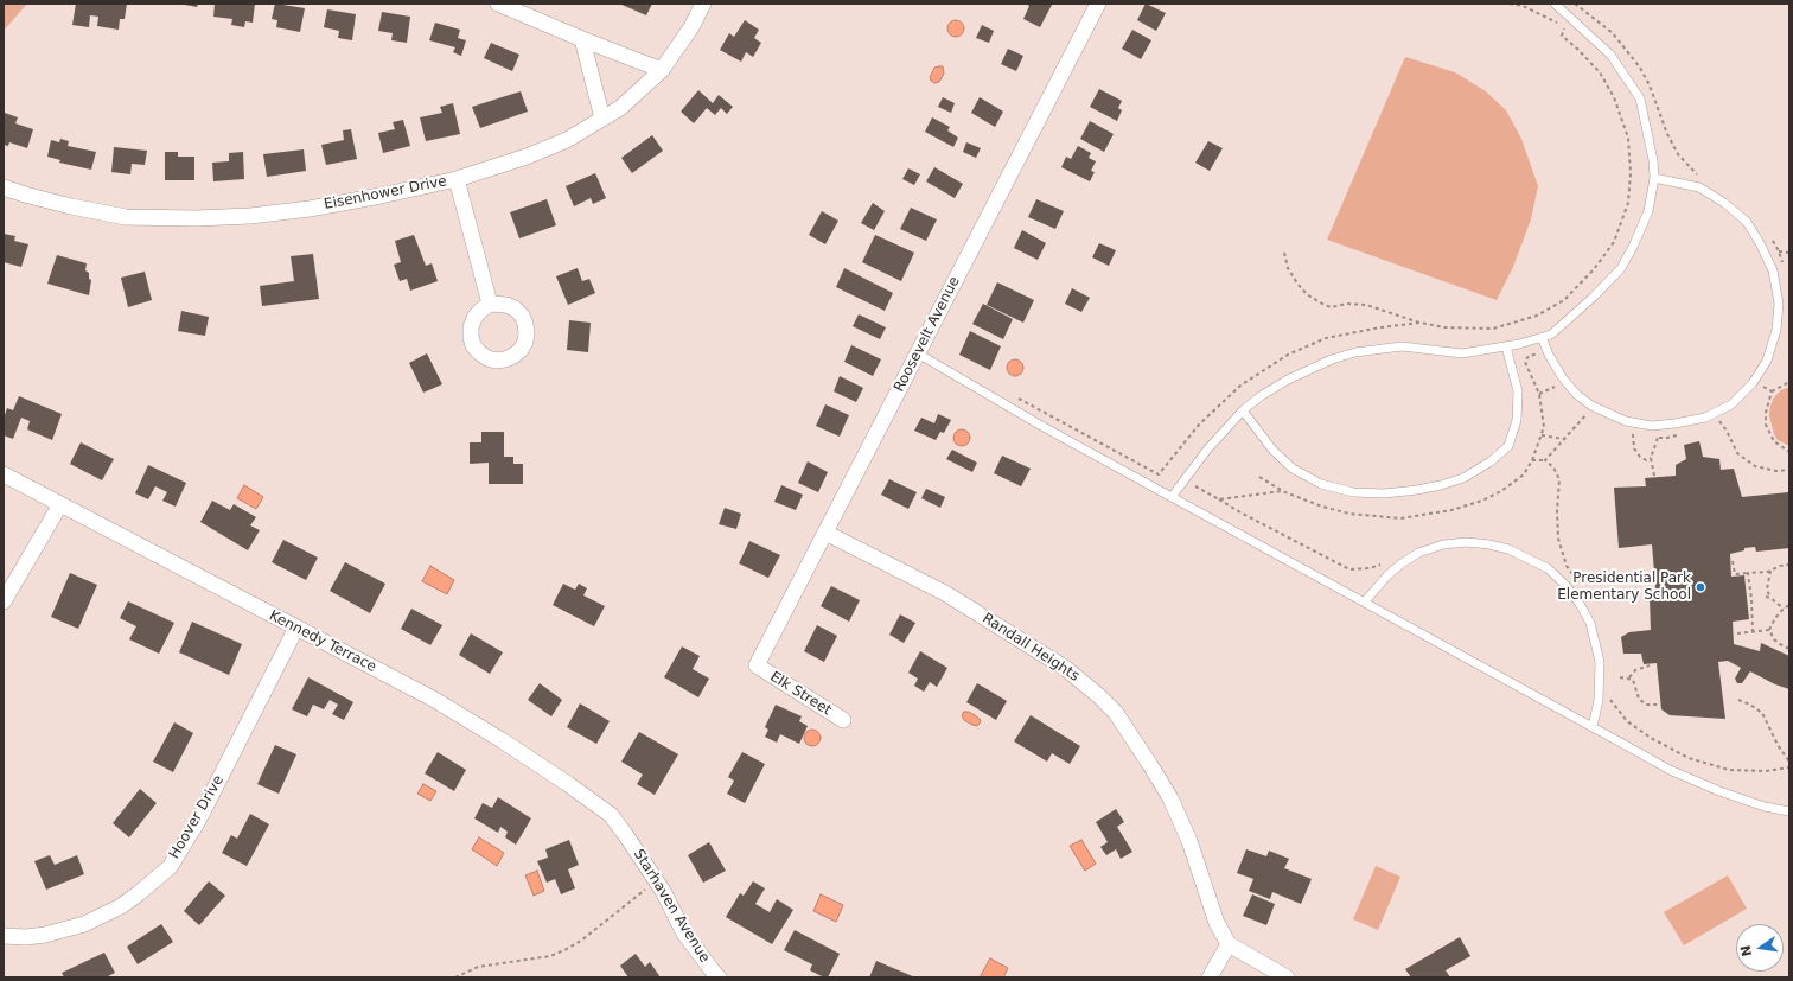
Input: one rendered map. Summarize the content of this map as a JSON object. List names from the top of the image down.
{
  "streets": {
    "street": [
      "Eisenhower Drive",
      "Roosevelt Avenue",
      "Kennedy Terrace",
      "Randall Heights",
      "Elk Street",
      "Hoover Drive",
      "Starhaven Avenue"
    ]
  },
  "crossings": [
    ["Roosevelt Avenue", "Randall Heights"],
    ["Roosevelt Avenue", "Elk Street"],
    ["Kennedy Terrace", "Hoover Drive"],
    ["Kennedy Terrace", "Starhaven Avenue"]
  ],
  "places": ["Presidential Park Elementary School"],
  "north": "left"
}
